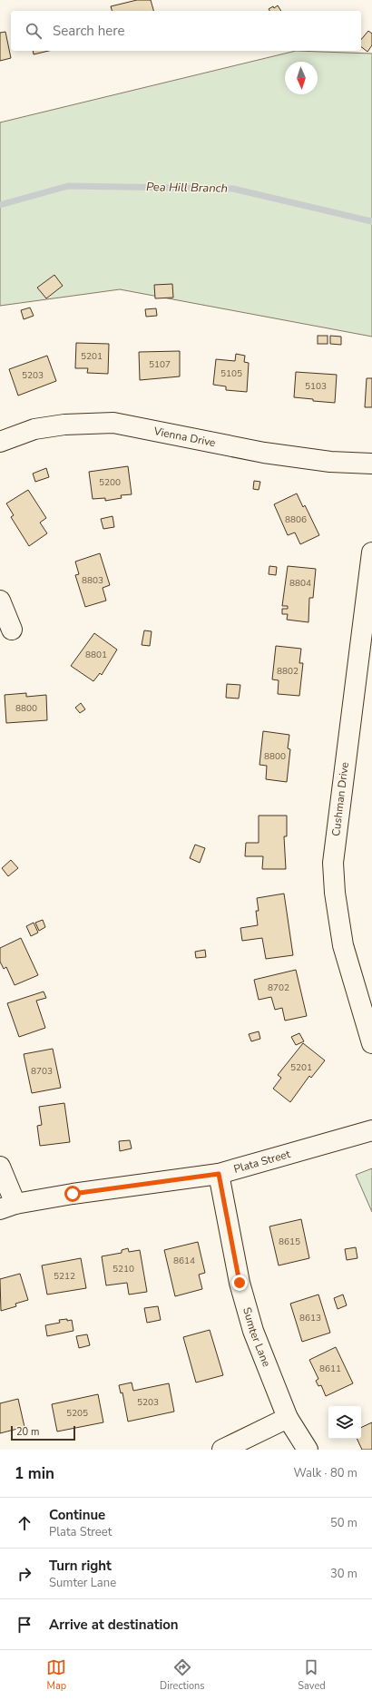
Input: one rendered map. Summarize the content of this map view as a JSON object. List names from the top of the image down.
{
  "streets": {
    "street": [
      "Vienna Drive",
      "Cushman Drive",
      "Plata Street",
      "Sumter Lane"
    ]
  },
  "crossings": [
    ["Plata Street", "Sumter Lane"]
  ],
  "water": ["Pea Hill Branch"],
  "house_numbers": [
    "5201",
    "5107",
    "5105",
    "5203",
    "5103",
    "5200",
    "8806",
    "8803",
    "8804",
    "8801",
    "8802",
    "8800",
    "8800",
    "8702",
    "5201",
    "8703",
    "8615",
    "8614",
    "5210",
    "5212",
    "8613",
    "8611",
    "5203",
    "5205"
  ],
  "scale_bar": "20 m",
  "north": "bottom",
  "page": {
    "search": "Search here",
    "scale": "20 m",
    "heading": ["1 min", "Walk · 80 m"],
    "list": [
      ["Continue", "Plata Street", "50 m"],
      ["Turn right", "Sumter Lane", "30 m"],
      "Arrive at destination"
    ],
    "nav": ["Map", "Directions", "Saved"]
  }
}
